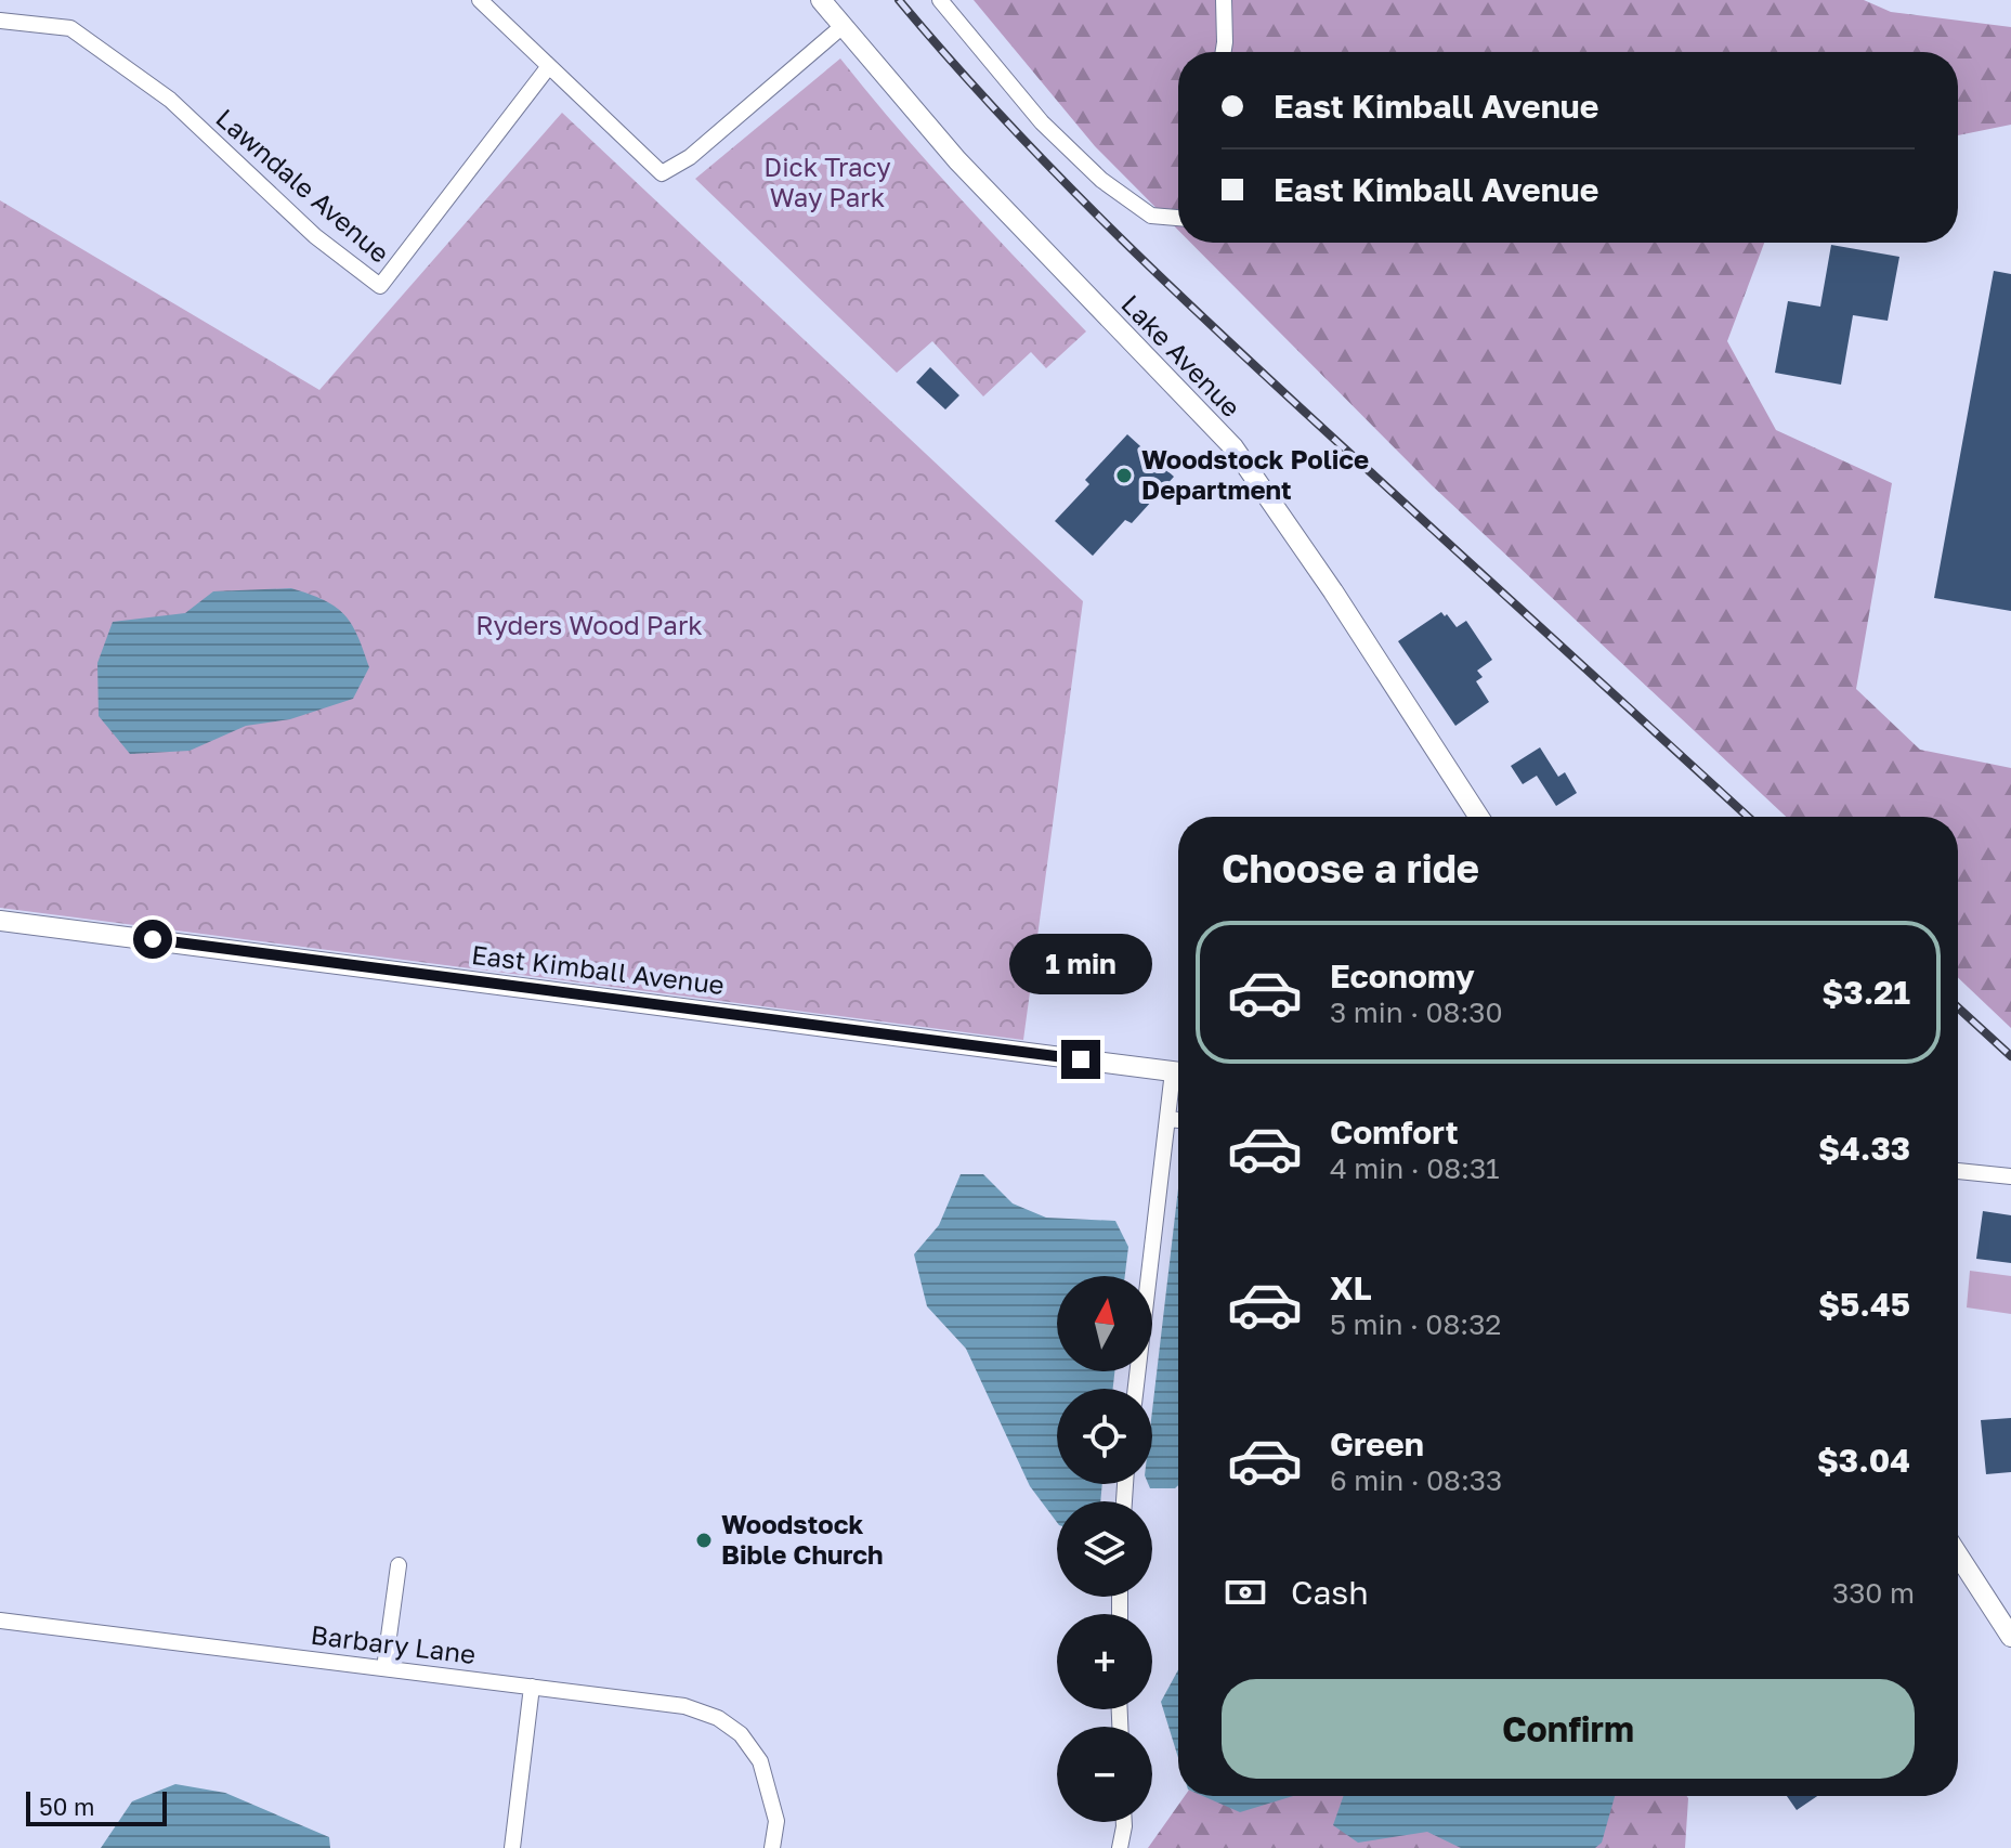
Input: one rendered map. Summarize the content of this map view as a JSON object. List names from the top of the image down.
{
  "streets": {
    "street": [
      "Lawndale Avenue",
      "Lake Avenue",
      "East Kimball Avenue",
      "Barbary Lane"
    ]
  },
  "parks": ["Dick Tracy Way Park", "Ryders Wood Park"],
  "places": ["Woodstock Police Department", "Woodstock Bible Church"],
  "scale_bar": "50 m",
  "north": "top",
  "page": {
    "banner": ["East Kimball Avenue", "East Kimball Avenue"],
    "heading": "Choose a ride",
    "list": [
      {
        "name": "Economy",
        "note": "3 min · 08:30",
        "value": "$3.21"
      },
      {
        "name": "Comfort",
        "note": "4 min · 08:31",
        "value": "$4.33"
      },
      {
        "name": "XL",
        "note": "5 min · 08:32",
        "value": "$5.45"
      },
      {
        "name": "Green",
        "note": "6 min · 08:33",
        "value": "$3.04"
      }
    ],
    "bubble": "1 min",
    "map_buttons": ["+", "−"],
    "pay": ["Cash", "330 m"],
    "buttons": "Confirm",
    "scale": "50 m"
  }
}
